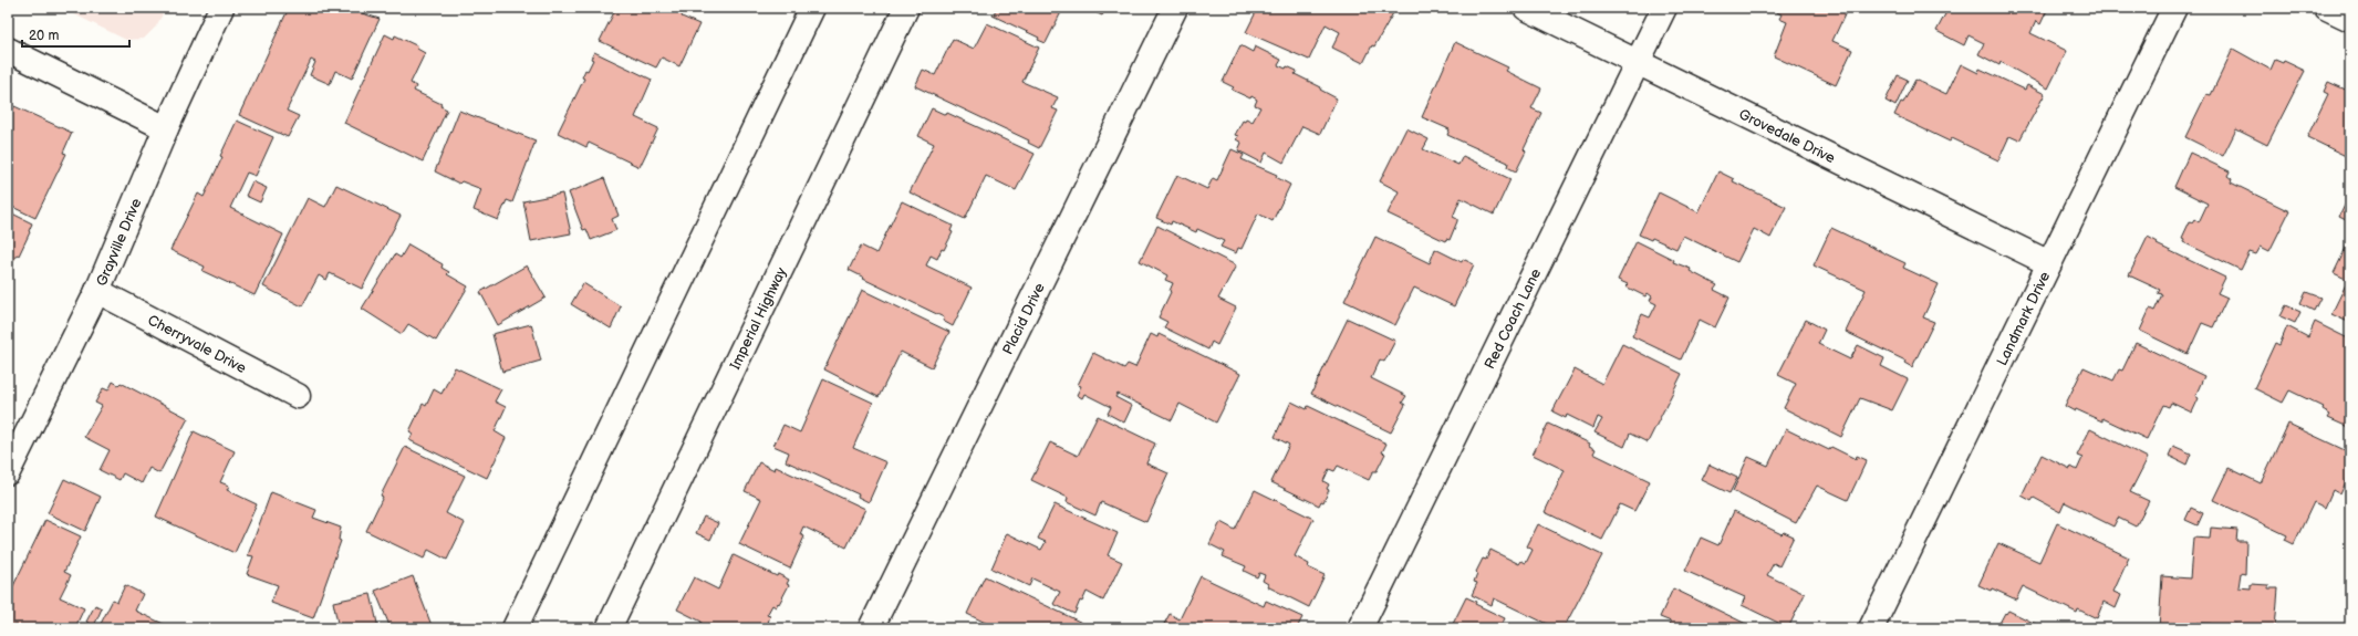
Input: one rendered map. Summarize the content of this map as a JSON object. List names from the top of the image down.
{
  "streets": {
    "street": [
      "Grovedale Drive",
      "Grayville Drive",
      "Red Coach Lane",
      "Imperial Highway",
      "Placid Drive",
      "Landmark Drive",
      "Cherryvale Drive"
    ]
  },
  "crossings": [
    ["Grovedale Drive", "Red Coach Lane"],
    ["Grovedale Drive", "Landmark Drive"],
    ["Grayville Drive", "Cherryvale Drive"]
  ],
  "scale_bar": "20 m"
}
